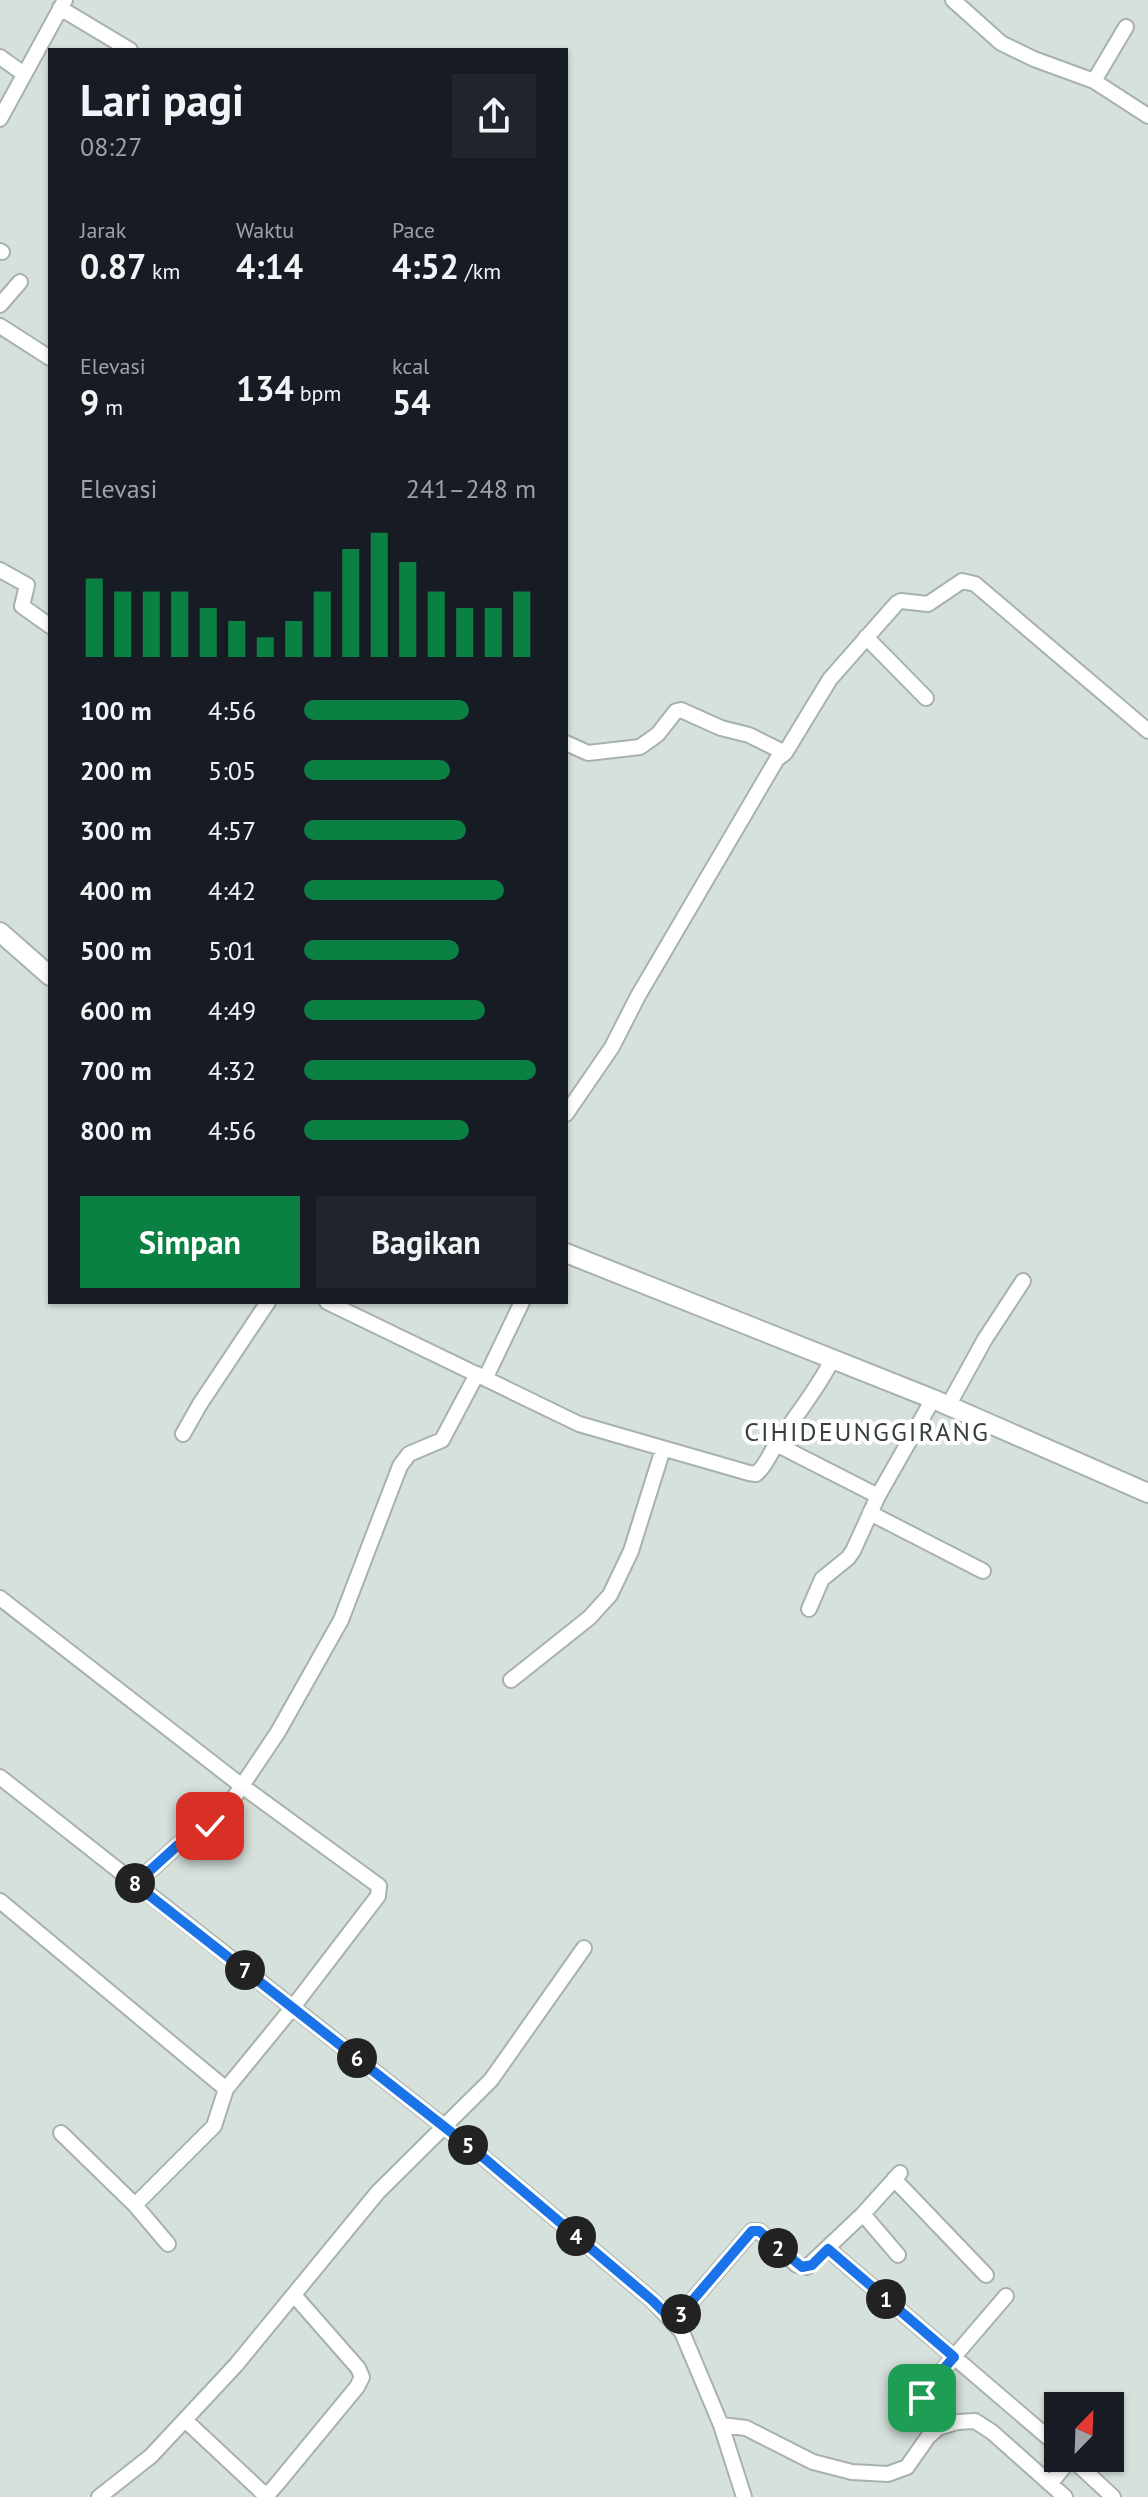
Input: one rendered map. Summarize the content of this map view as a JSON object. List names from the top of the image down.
{
  "districts": ["CIHIDEUNGGIRANG"],
  "north": "top right",
  "page": {
    "heading": ["Lari pagi", "08:27"],
    "stats": [
      ["Jarak", "0.87 km"],
      ["Waktu", "4:14"],
      ["Pace", "4:52 /km"],
      ["Elevasi", "9 m"],
      ["134 bpm"],
      ["kcal", "54"]
    ],
    "chart": ["Elevasi", "241–248 m"],
    "list": [
      {
        "name": "100 m",
        "note": "4:56"
      },
      {
        "name": "200 m",
        "note": "5:05"
      },
      {
        "name": "300 m",
        "note": "4:57"
      },
      {
        "name": "400 m",
        "note": "4:42"
      },
      {
        "name": "500 m",
        "note": "5:01"
      },
      {
        "name": "600 m",
        "note": "4:49"
      },
      {
        "name": "700 m",
        "note": "4:32"
      },
      {
        "name": "800 m",
        "note": "4:56"
      }
    ],
    "buttons": ["Simpan", "Bagikan"],
    "pins": [
      "8",
      "7",
      "6",
      "5",
      "4",
      "2",
      "1",
      "3"
    ]
  }
}
